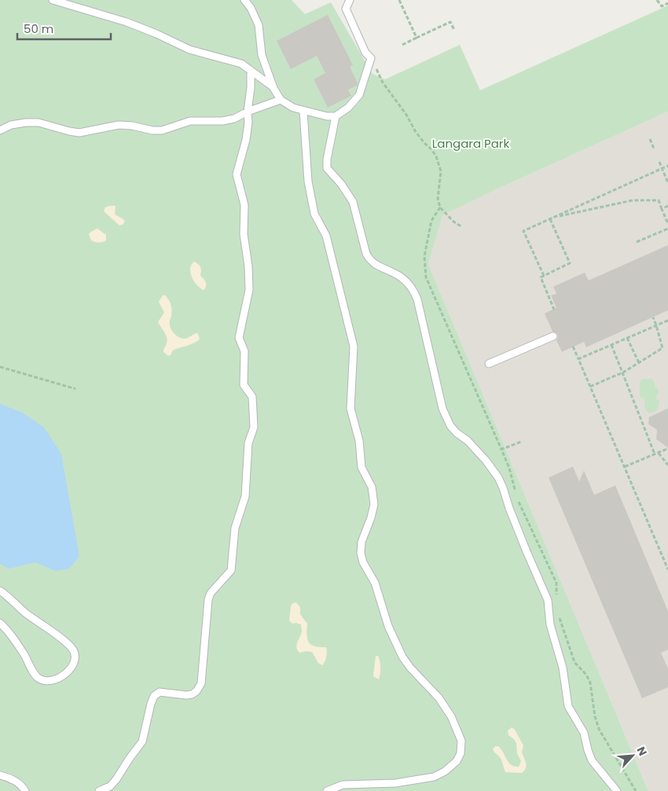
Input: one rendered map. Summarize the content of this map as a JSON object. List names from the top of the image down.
{
  "parks": ["Langara Park"],
  "scale_bar": "50 m",
  "north": "top right"
}
